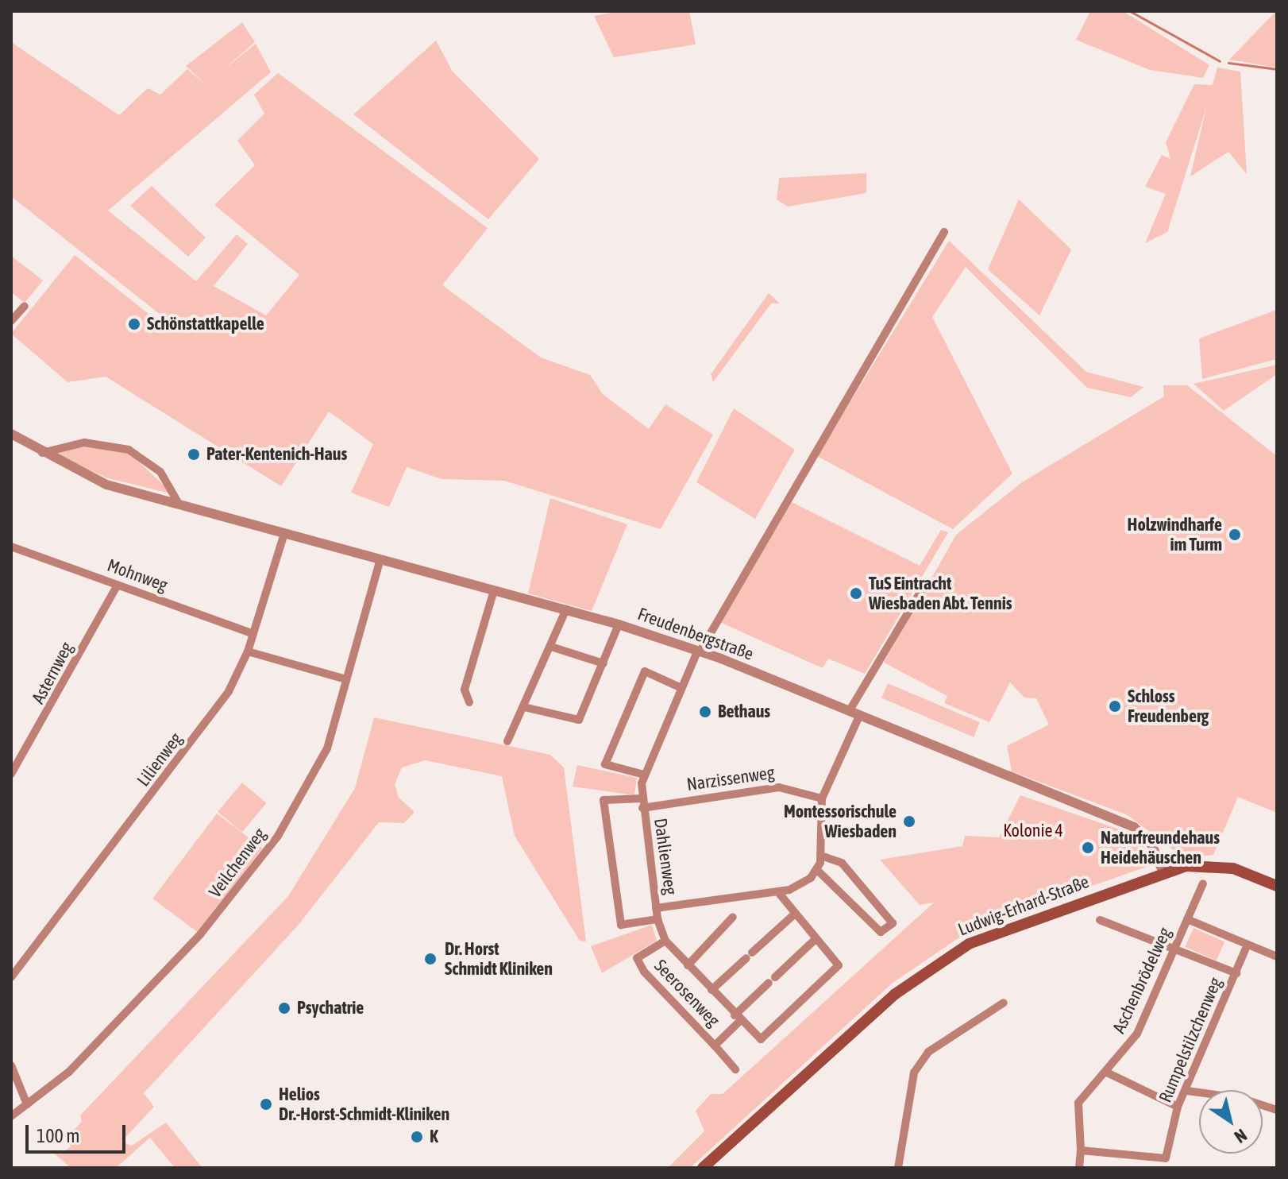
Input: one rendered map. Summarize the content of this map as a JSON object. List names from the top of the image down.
{
  "streets": {
    "main road": ["Ludwig-Erhard-Straße"],
    "street": [
      "Mohnweg",
      "Freudenbergstraße",
      "Asternweg",
      "Lilienweg",
      "Narzissenweg",
      "Dahlienweg",
      "Veilchenweg",
      "Aschenbrödelweg",
      "Seerosenweg",
      "Rumpelstilzchenweg"
    ]
  },
  "crossings": [
    ["Mohnweg", "Asternweg"],
    ["Mohnweg", "Lilienweg"],
    ["Freudenbergstraße", "Lilienweg"],
    ["Freudenbergstraße", "Dahlienweg"],
    ["Freudenbergstraße", "Veilchenweg"],
    ["Freudenbergstraße", "Ludwig-Erhard-Straße"],
    ["Narzissenweg", "Dahlienweg"],
    ["Dahlienweg", "Seerosenweg"],
    ["Aschenbrödelweg", "Rumpelstilzchenweg"]
  ],
  "parks": ["Kolonie 4"],
  "places": [
    "Schönstattkapelle",
    "Pater-Kentenich-Haus",
    "Holzwindharfe im Turm",
    "TuS Eintracht Wiesbaden Abt. Tennis",
    "Schloss Freudenberg",
    "Bethaus",
    "Montessorischule Wiesbaden",
    "Naturfreundehaus Heidehäuschen",
    "Dr. Horst Schmidt Kliniken",
    "Psychatrie",
    "Helios Dr.-Horst-Schmidt-Kliniken",
    "K"
  ],
  "scale_bar": "100 m",
  "north": "bottom right"
}
